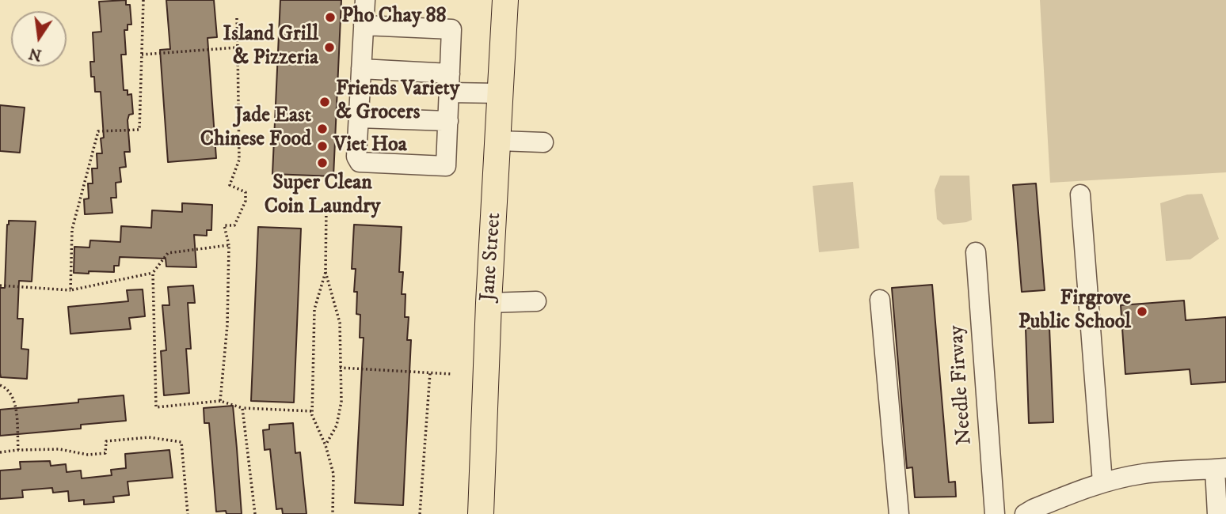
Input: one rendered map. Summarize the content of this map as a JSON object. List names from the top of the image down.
{
  "streets": {
    "main road": ["Jane Street"],
    "street": ["Needle Firway"]
  },
  "places": [
    "Pho Chay 88",
    "Island Grill & Pizzeria",
    "Friends Variety & Grocers",
    "Jade East Chinese Food",
    "Viet Hoa",
    "Super Clean Coin Laundry",
    "Firgrove Public School"
  ],
  "north": "bottom"
}
